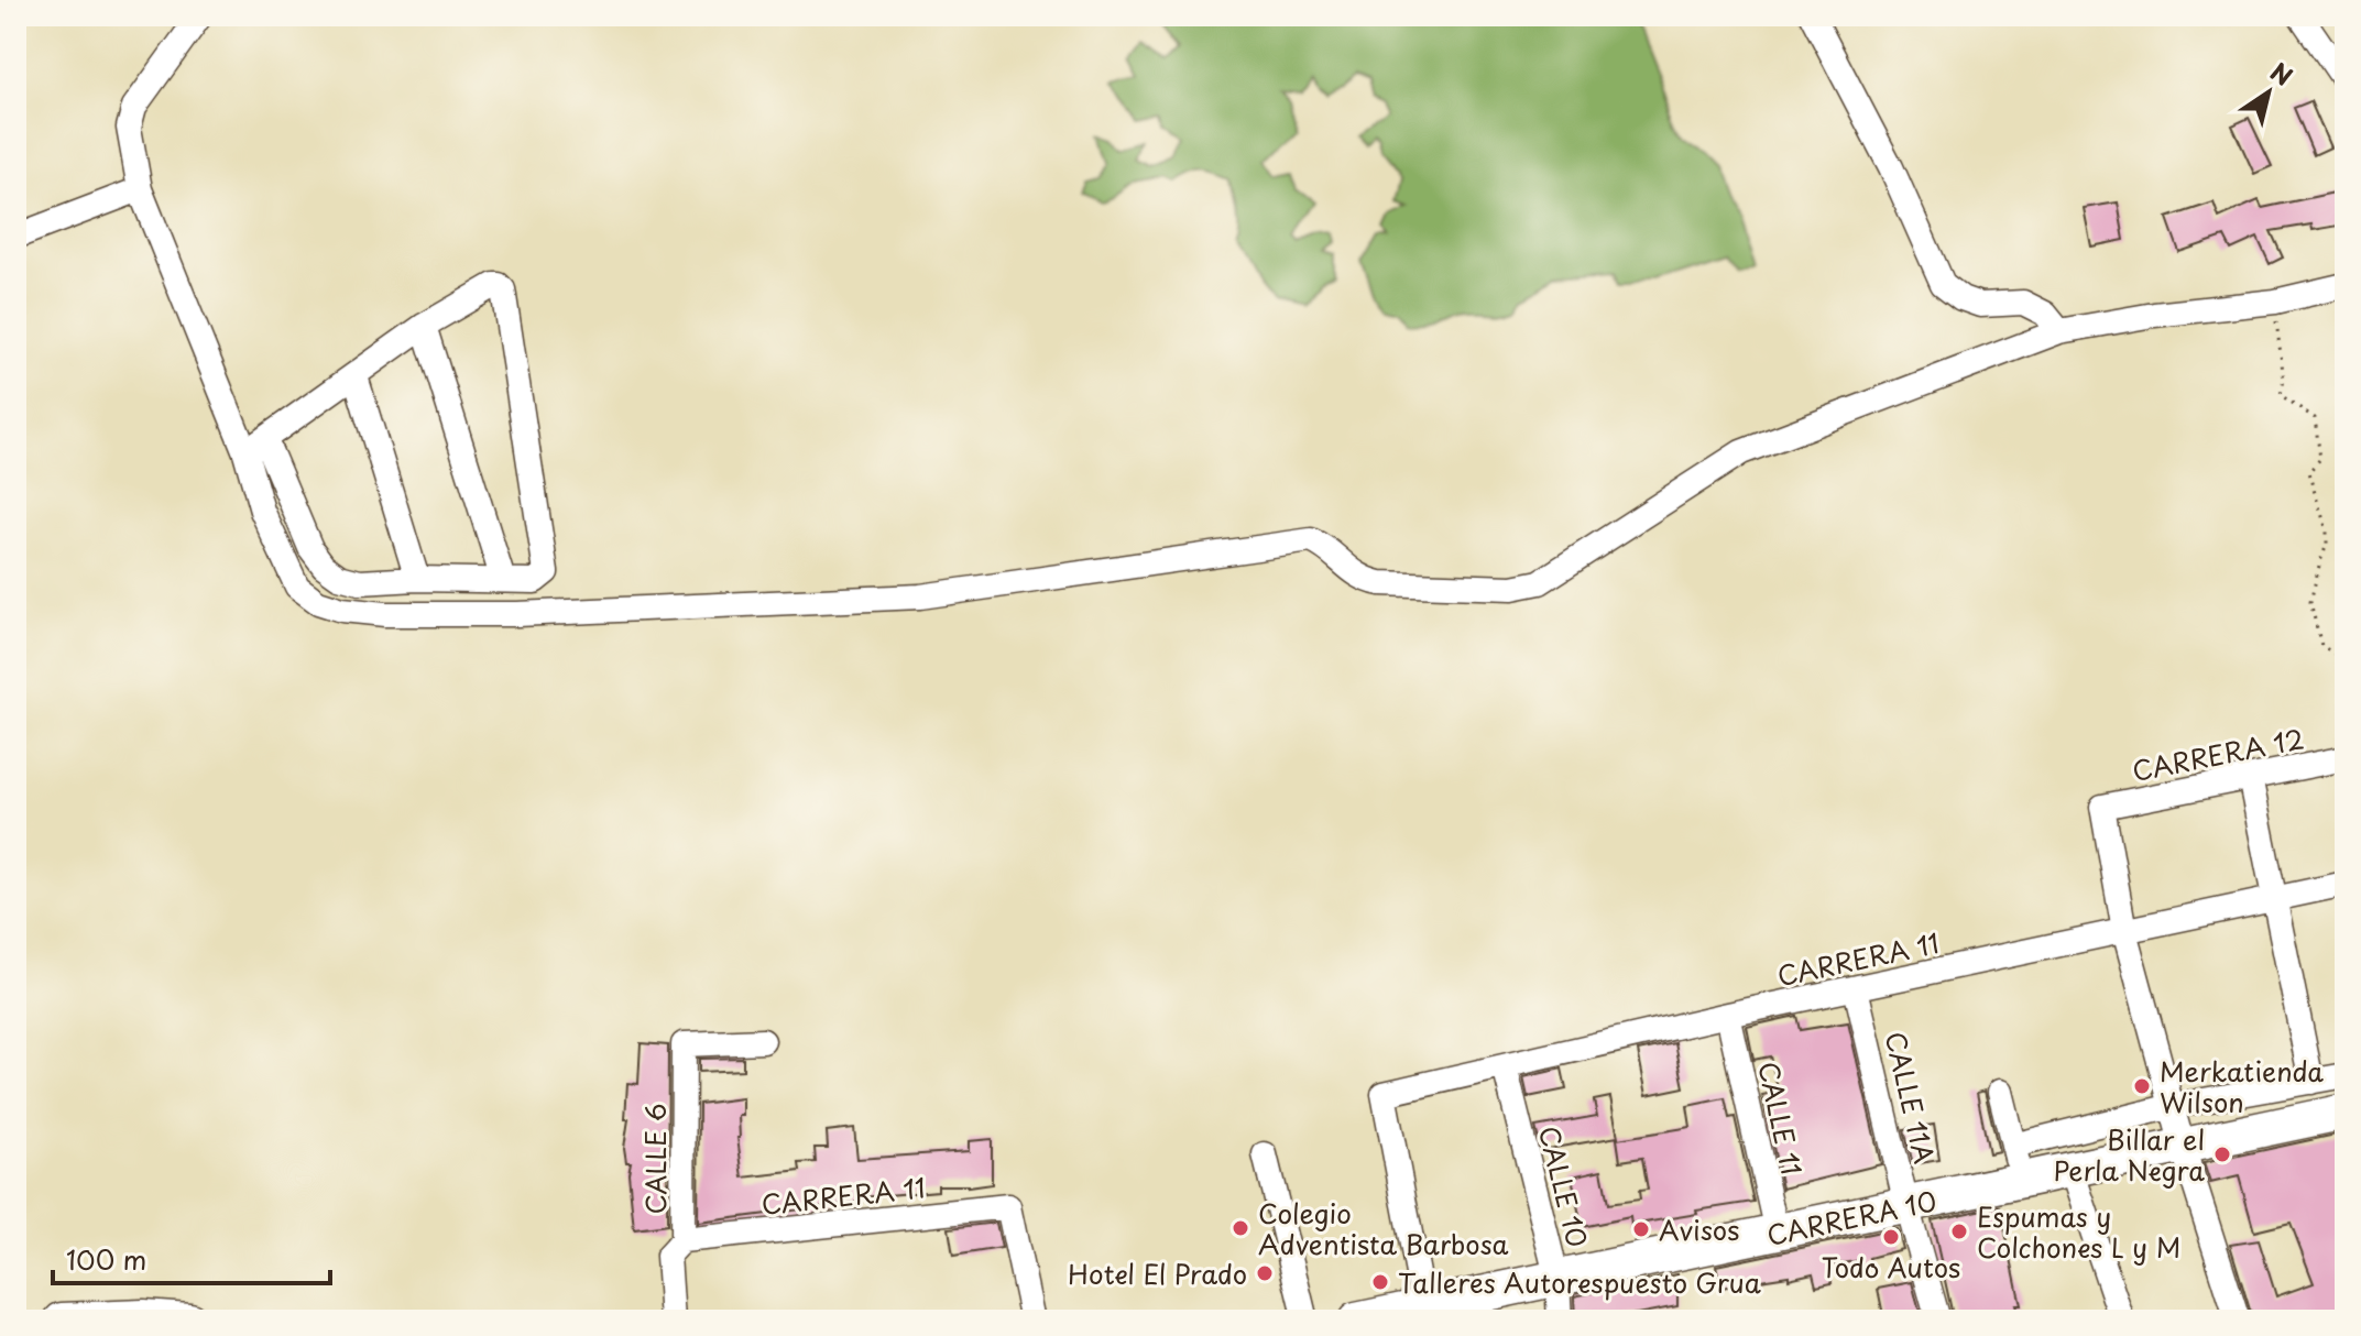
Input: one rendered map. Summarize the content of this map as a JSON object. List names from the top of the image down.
{
  "streets": {
    "highway": ["CARRERA 10"],
    "street": [
      "CARRERA 12",
      "CARRERA 11",
      "CALLE 11A",
      "CALLE 11",
      "CALLE 6",
      "CALLE 10"
    ]
  },
  "crossings": [
    ["CARRERA 12", "CARRERA 11"],
    ["CARRERA 11", "CALLE 11A"],
    ["CARRERA 11", "CALLE 11"],
    ["CARRERA 11", "CALLE 6"],
    ["CARRERA 11", "CALLE 10"],
    ["CARRERA 11", "CARRERA 10"],
    ["CALLE 11A", "CARRERA 10"],
    ["CALLE 11", "CARRERA 10"],
    ["CALLE 10", "CARRERA 10"]
  ],
  "places": [
    "Merkatienda Wilson",
    "Billar el Perla Negra",
    "Colegio Adventista Barbosa",
    "Avisos",
    "Espumas y Colchones L y M",
    "Todo Autos",
    "Hotel El Prado",
    "Talleres Autorespuesto Grua"
  ],
  "scale_bar": "100 m",
  "north": "top right"
}
